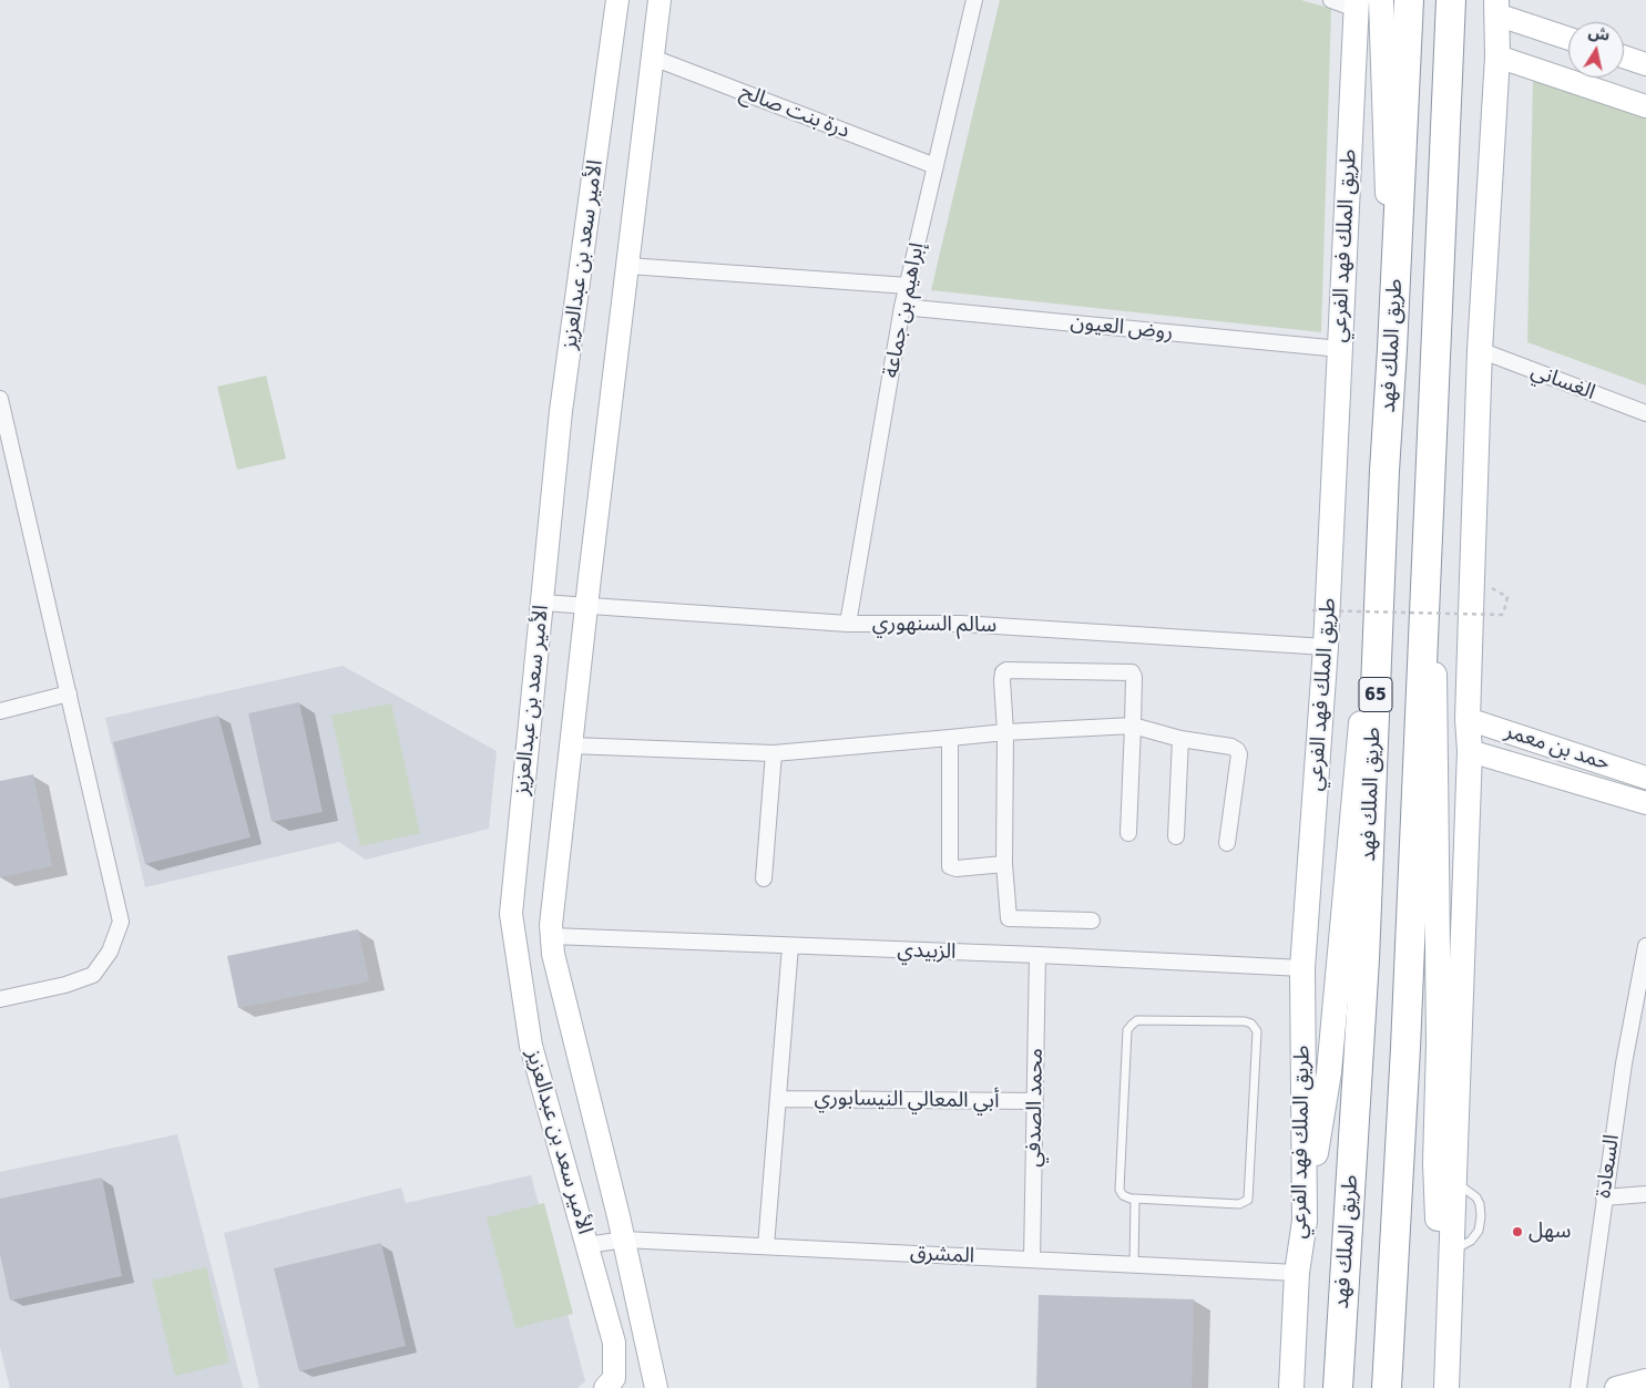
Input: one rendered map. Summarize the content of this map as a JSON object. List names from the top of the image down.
{
  "streets": {
    "highway": ["طريق الملك فهد", "65"],
    "main road": ["طريق الملك فهد الفرعي"],
    "street": [
      "درة بنت صالح",
      "الأمير سعد بن عبدالعزيز",
      "إبراهيم بن جماعة",
      "روض العيون",
      "الغساني",
      "سالم السنهوري",
      "حمد بن معمر",
      "الزبيدي",
      "أبي المعالي النيسابوري",
      "محمد الصدفي",
      "السعادة",
      "المشرق"
    ]
  },
  "crossings": [
    ["درة بنت صالح", "الأمير سعد بن عبدالعزيز"],
    ["درة بنت صالح", "إبراهيم بن جماعة"],
    ["طريق الملك فهد الفرعي", "روض العيون"],
    ["طريق الملك فهد الفرعي", "سالم السنهوري"],
    ["طريق الملك فهد الفرعي", "الزبيدي"],
    ["طريق الملك فهد الفرعي", "المشرق"],
    ["الأمير سعد بن عبدالعزيز", "سالم السنهوري"],
    ["الأمير سعد بن عبدالعزيز", "الزبيدي"],
    ["الأمير سعد بن عبدالعزيز", "المشرق"],
    ["إبراهيم بن جماعة", "روض العيون"],
    ["إبراهيم بن جماعة", "سالم السنهوري"],
    ["الزبيدي", "محمد الصدفي"],
    ["أبي المعالي النيسابوري", "محمد الصدفي"],
    ["محمد الصدفي", "المشرق"]
  ],
  "places": ["سهل"],
  "north": "top"
}
